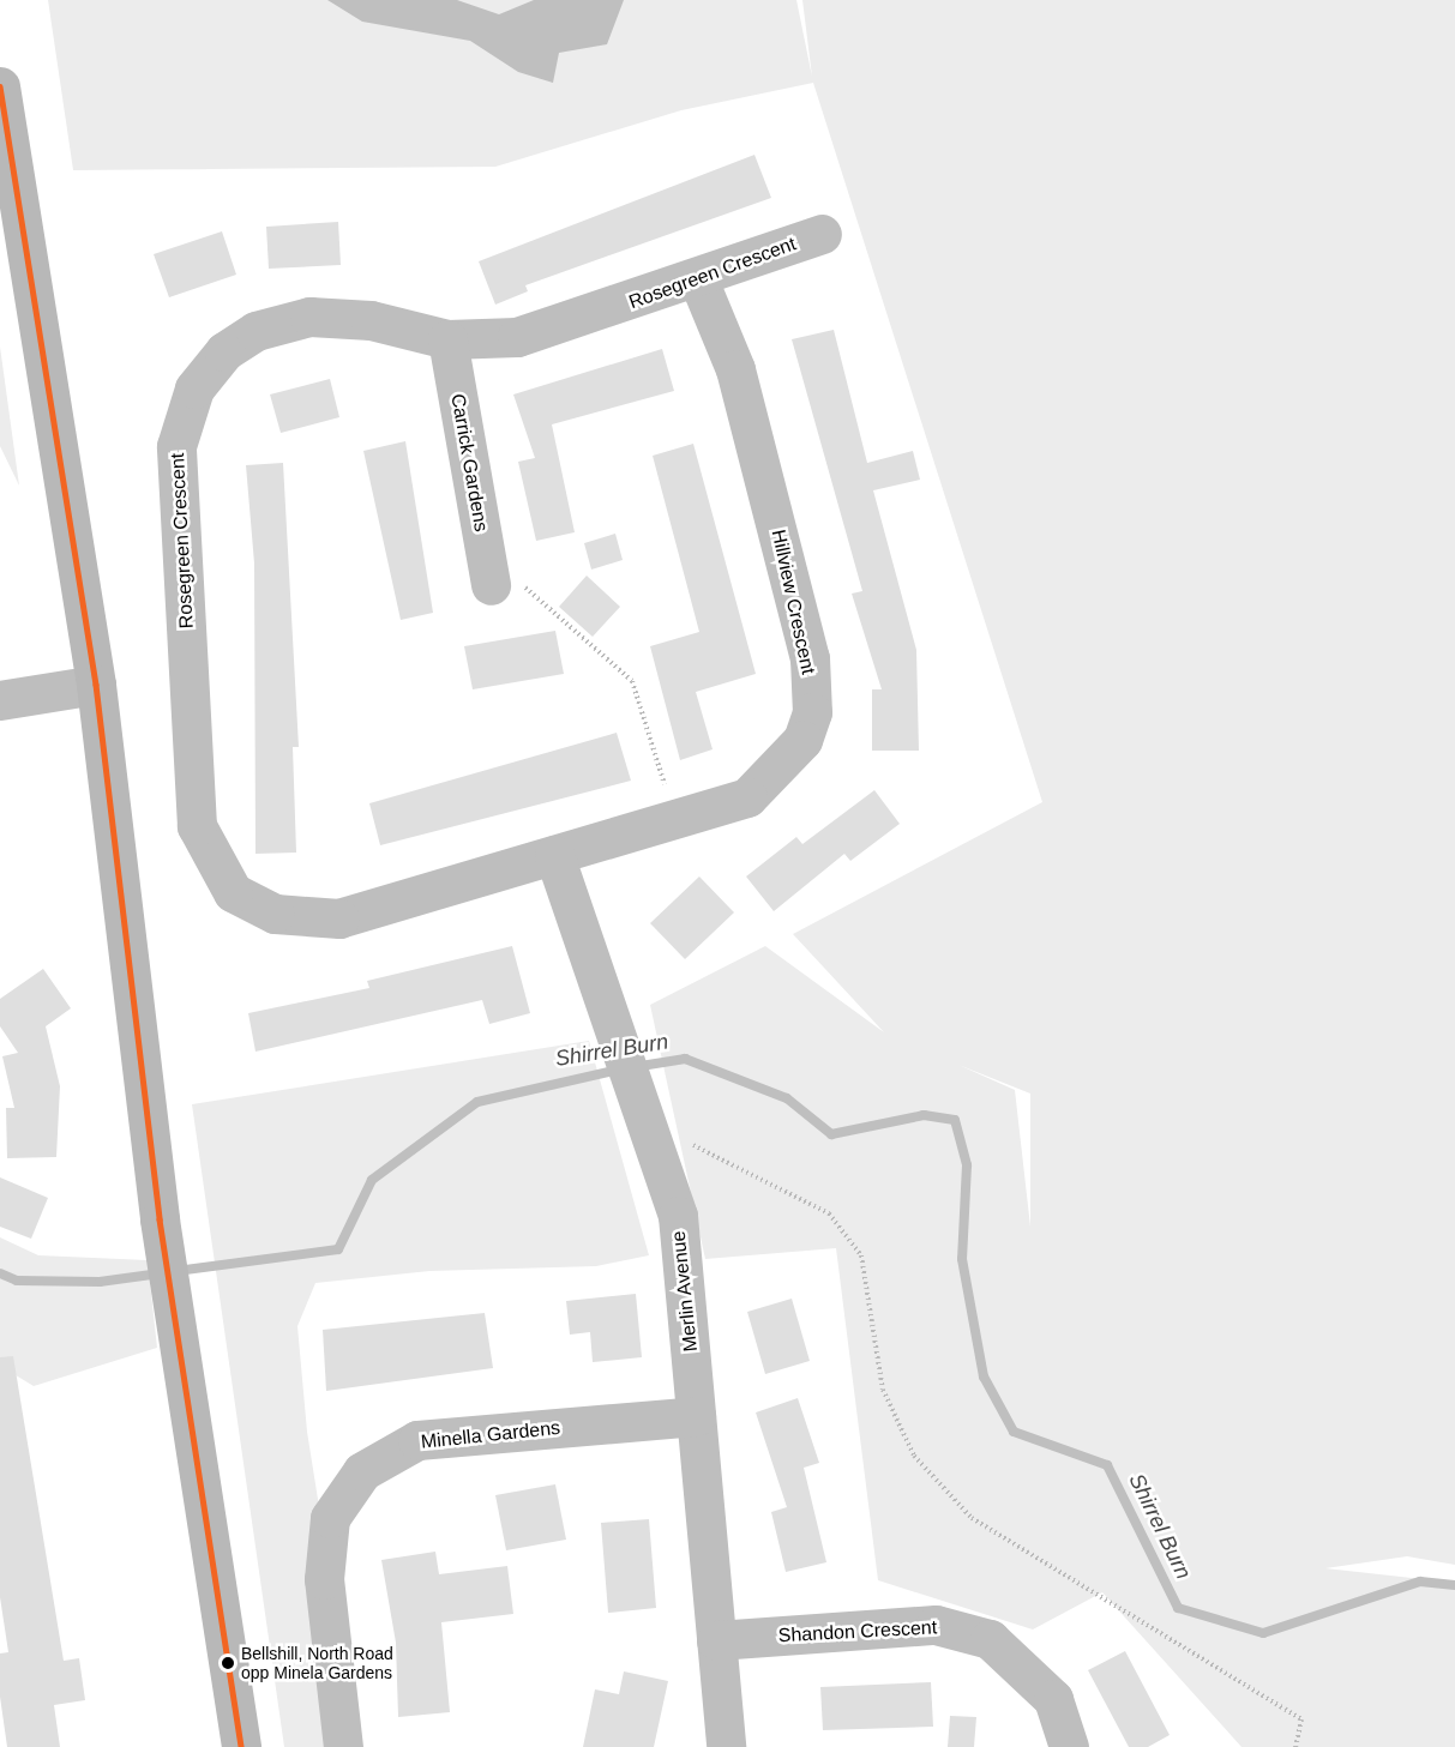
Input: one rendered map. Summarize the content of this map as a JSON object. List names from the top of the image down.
{
  "streets": {
    "street": [
      "Rosegreen Crescent",
      "Carrick Gardens",
      "Hillview Crescent",
      "Merlin Avenue",
      "Minella Gardens",
      "Shandon Crescent"
    ]
  },
  "crossings": [
    ["Rosegreen Crescent", "Carrick Gardens"],
    ["Rosegreen Crescent", "Hillview Crescent"],
    ["Rosegreen Crescent", "Merlin Avenue"],
    ["Hillview Crescent", "Merlin Avenue"],
    ["Merlin Avenue", "Minella Gardens"],
    ["Merlin Avenue", "Shandon Crescent"]
  ],
  "water": ["Shirrel Burn"],
  "places": ["Bellshill, North Road opp Minela Gardens"]
}
